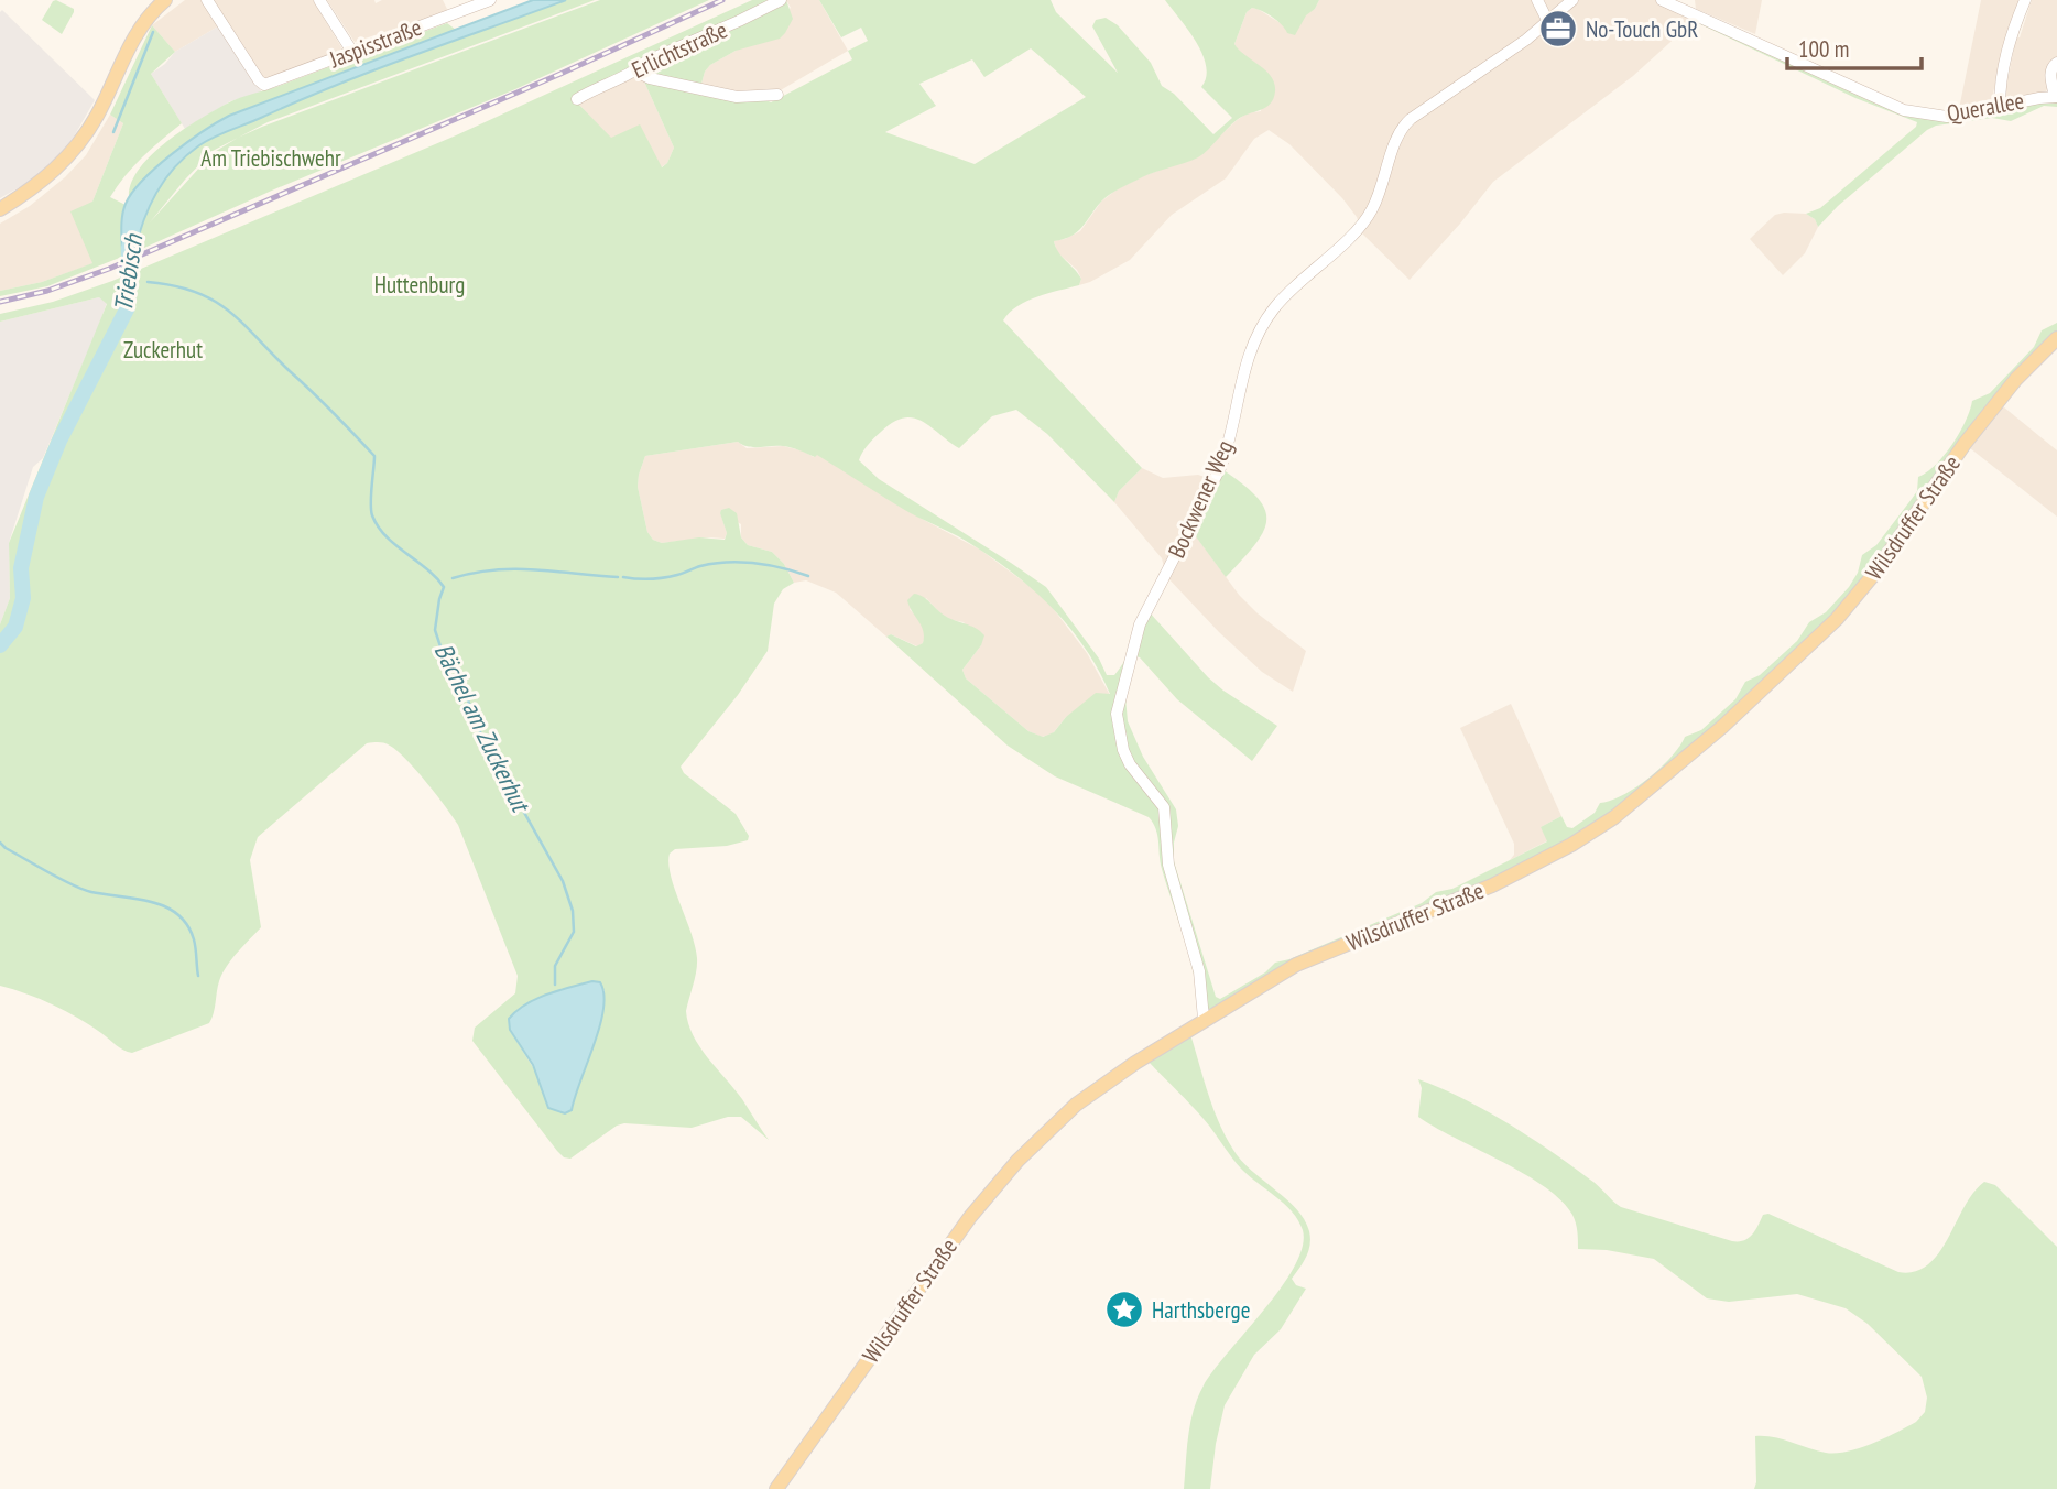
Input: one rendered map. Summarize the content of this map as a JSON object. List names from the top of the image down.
{
  "streets": {
    "main road": ["Wilsdruffer Straße"],
    "street": [
      "Jaspisstraße",
      "Erlichtstraße",
      "Querallee",
      "Bockwener Weg"
    ]
  },
  "crossings": [
    ["Bockwener Weg", "Wilsdruffer Straße"]
  ],
  "water": ["Triebisch", "Bächel am Zuckerhut"],
  "parks": ["Am Triebischwehr", "Huttenburg", "Zuckerhut"],
  "places": {
    "office": ["No-Touch GbR"],
    "place": ["Harthsberge"]
  },
  "scale_bar": "100 m"
}
